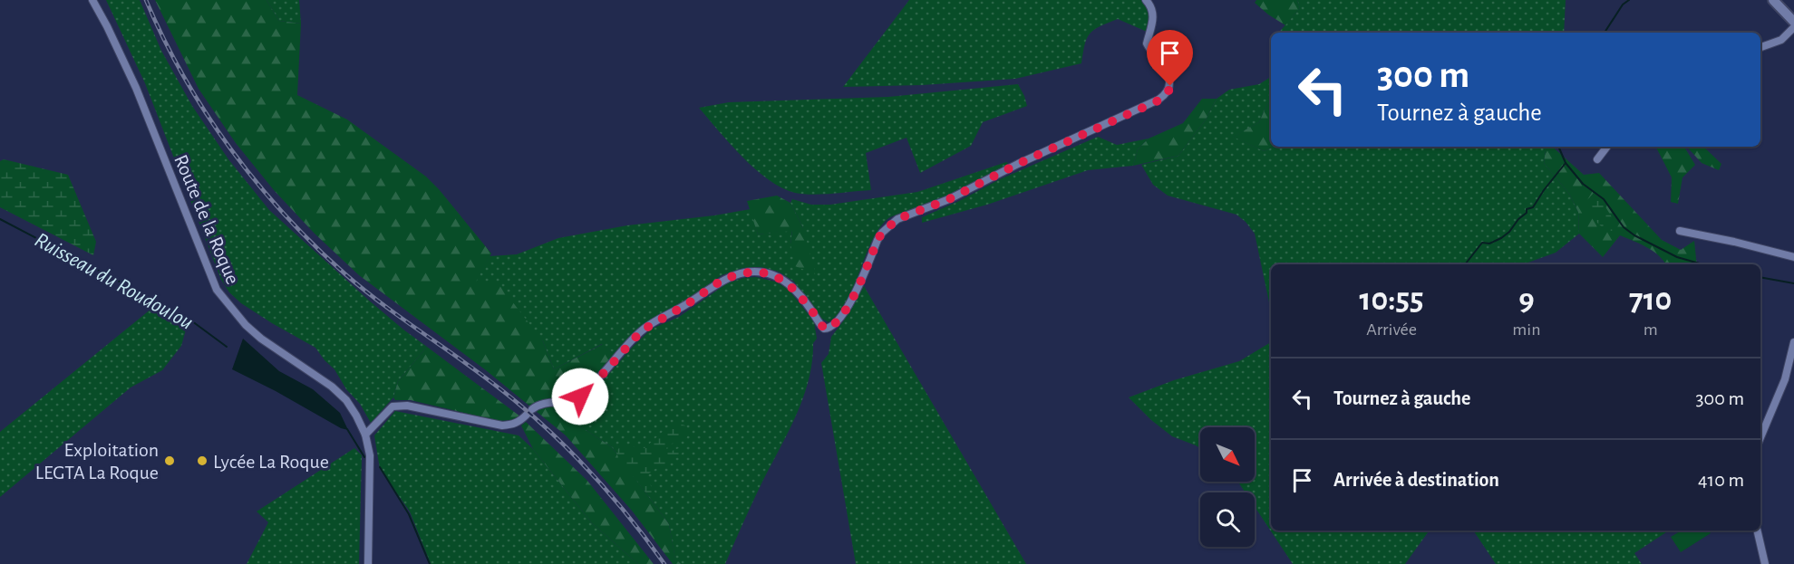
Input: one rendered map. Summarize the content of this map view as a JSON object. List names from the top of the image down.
{
  "streets": {
    "street": ["Route de la Roque"]
  },
  "water": ["Ruisseau du Roudoulou"],
  "places": ["Exploitation LEGTA La Roque", "Lycée La Roque"],
  "north": "bottom right",
  "page": {
    "turn": ["300 m", "Tournez à gauche"],
    "eta": [
      "10:55",
      "Arrivée",
      "9",
      "min",
      "710",
      "m"
    ],
    "list": [
      {
        "name": "Tournez à gauche",
        "value": "300 m"
      },
      {
        "name": "Arrivée à destination",
        "value": "410 m"
      }
    ]
  }
}
